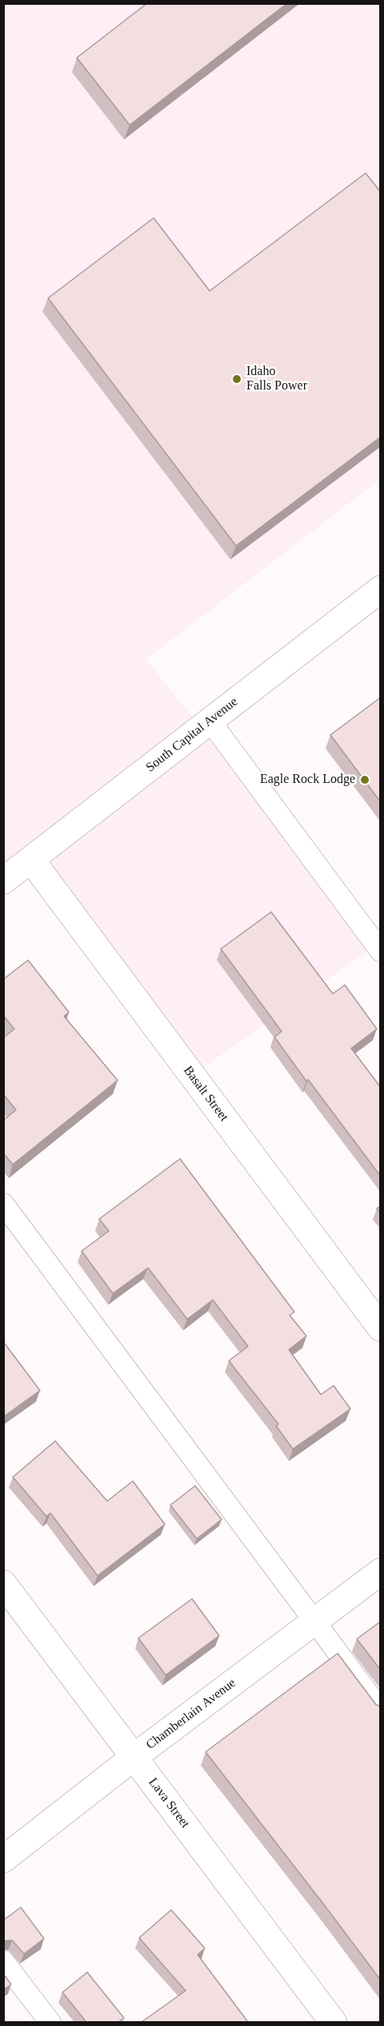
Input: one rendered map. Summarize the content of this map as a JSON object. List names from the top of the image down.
{
  "streets": {
    "street": [
      "South Capital Avenue",
      "Basalt Street",
      "Chamberlain Avenue",
      "Lava Street"
    ]
  },
  "crossings": [
    ["South Capital Avenue", "Basalt Street"],
    ["Chamberlain Avenue", "Lava Street"]
  ],
  "places": ["Idaho Falls Power", "Eagle Rock Lodge"]
}
